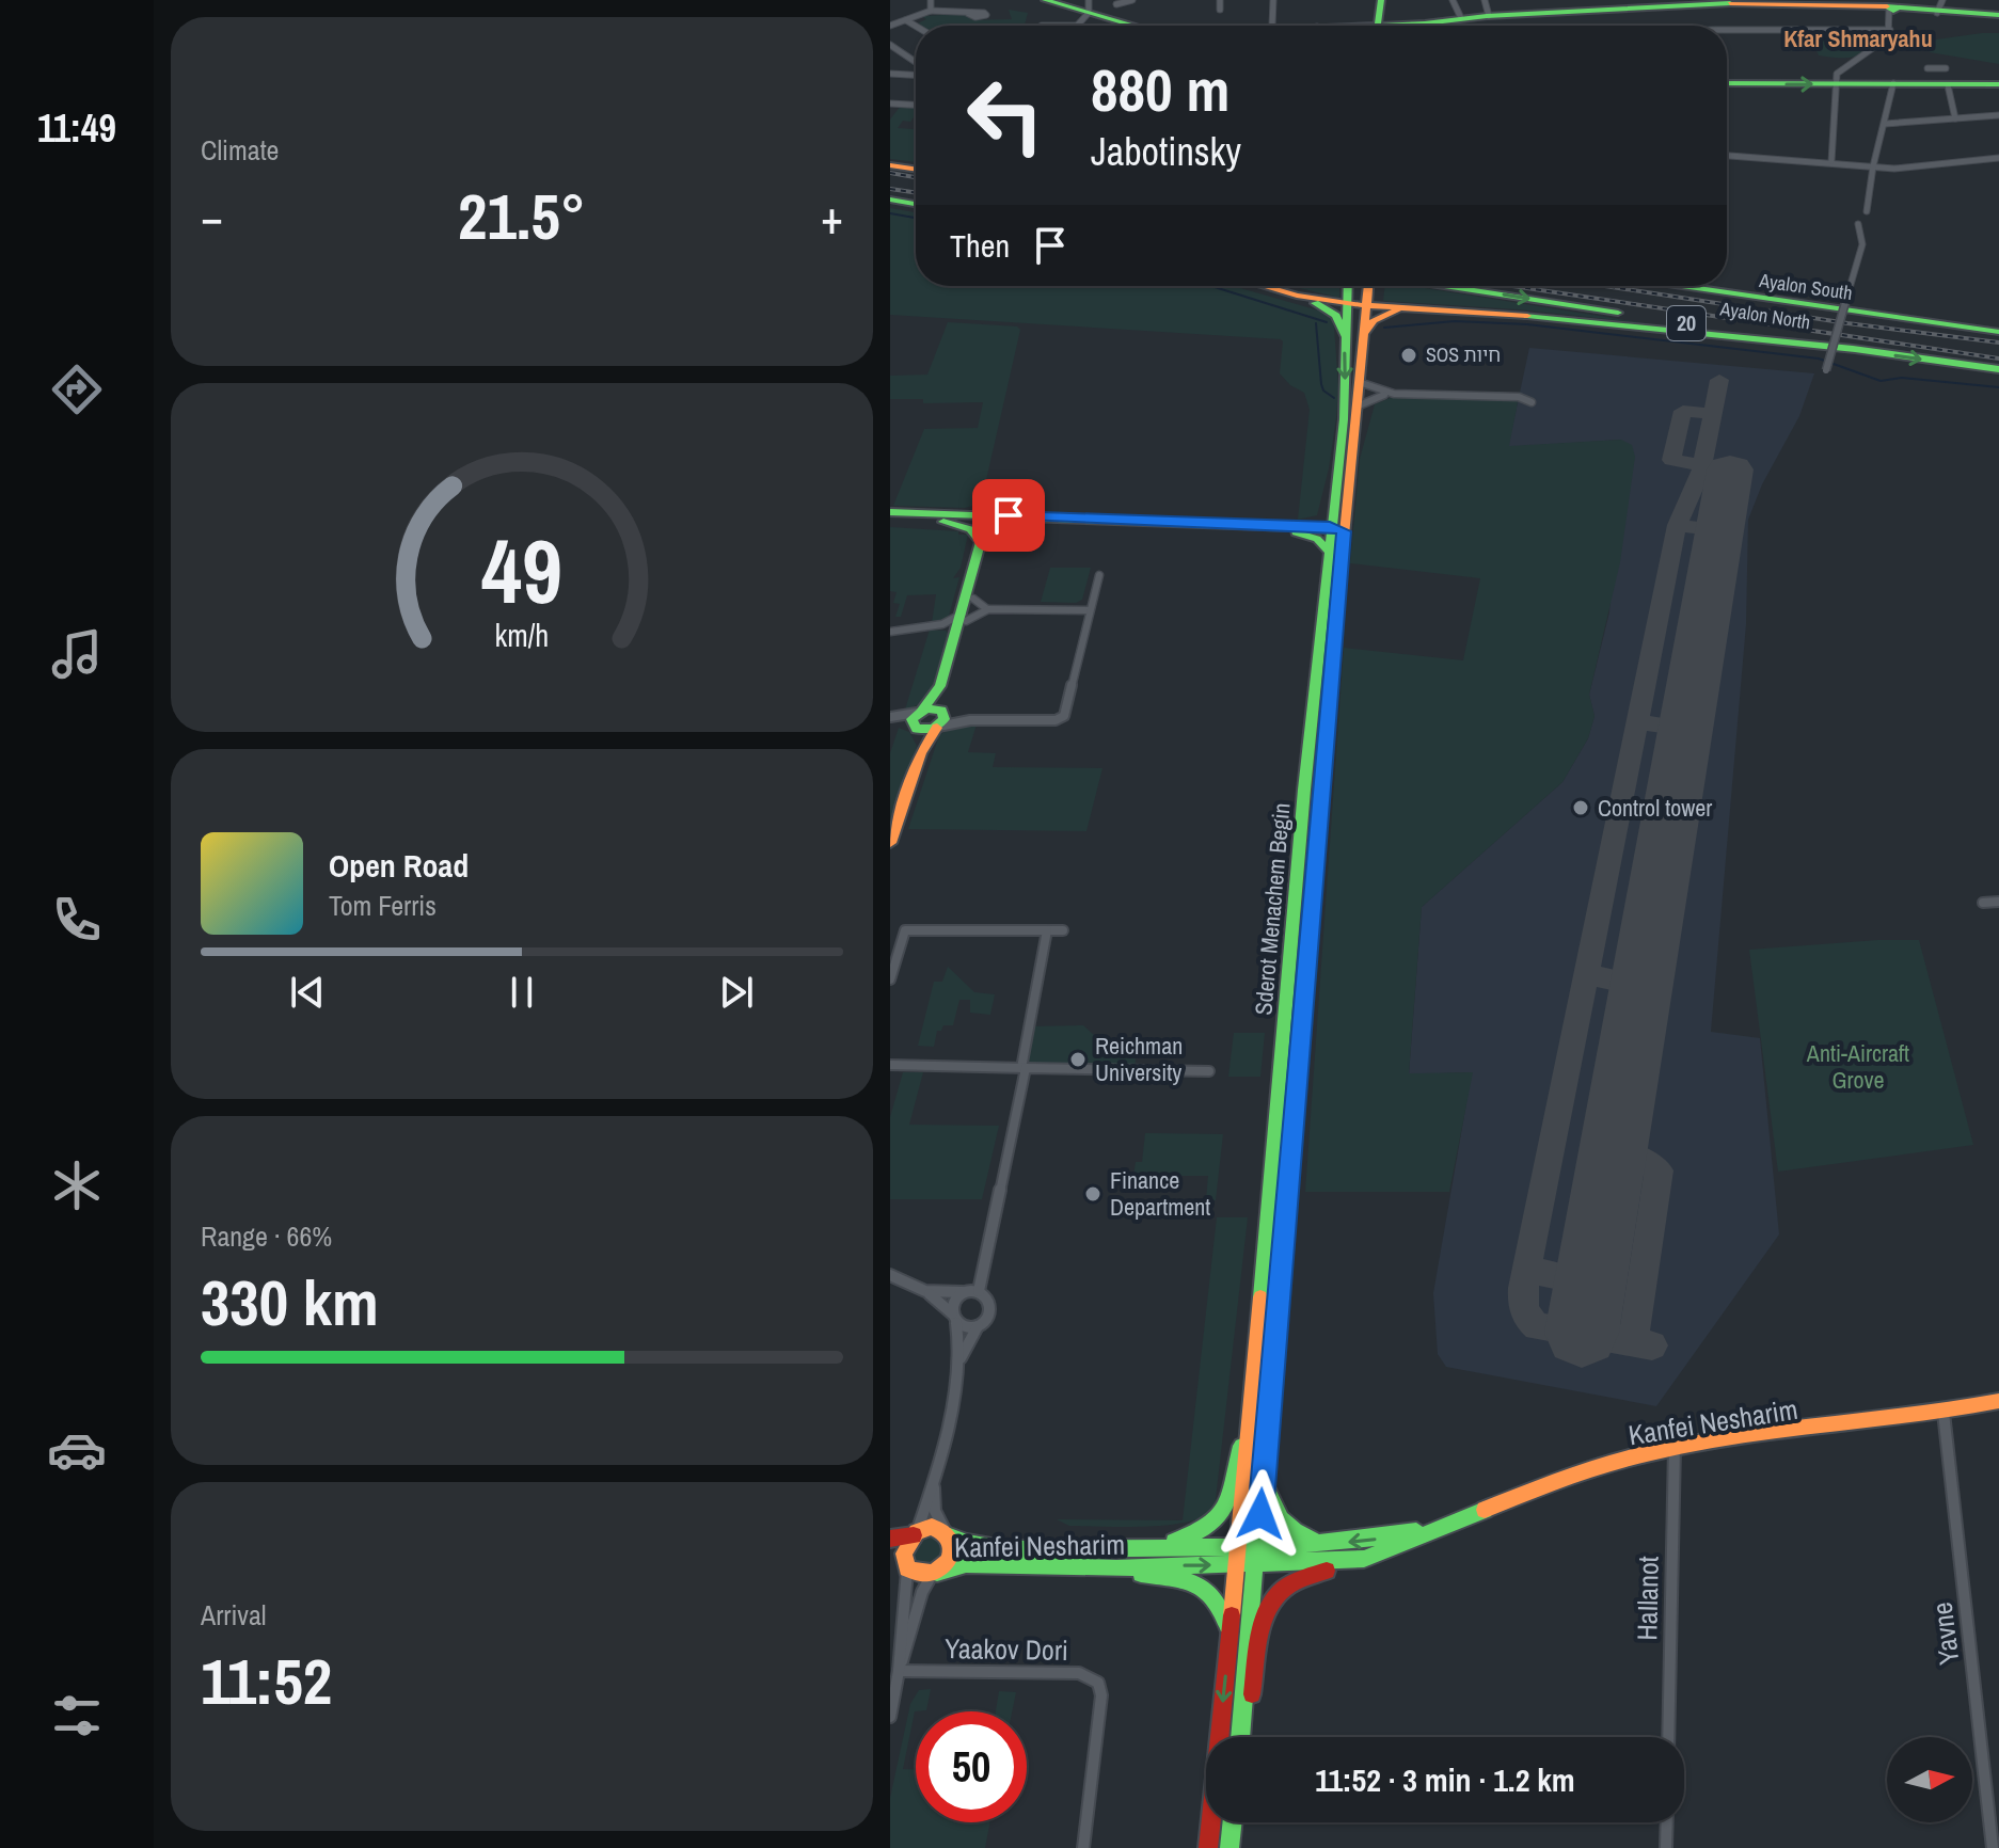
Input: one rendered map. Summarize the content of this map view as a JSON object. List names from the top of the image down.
{
  "streets": {
    "main road": [
      "Ayalon South",
      "Ayalon North",
      "20",
      "Sderot Menachem Begin",
      "Kanfei Nesharim"
    ],
    "street": ["HaIlanot", "Yavne", "Yaakov Dori"]
  },
  "crossings": [
    ["Sderot Menachem Begin", "Kanfei Nesharim"],
    ["Kanfei Nesharim", "HaIlanot"],
    ["Kanfei Nesharim", "Yavne"]
  ],
  "districts": ["Kfar Shmaryahu"],
  "parks": ["Anti-Aircraft Grove"],
  "places": [
    "SOS חיות",
    "Control tower",
    "Reichman University",
    "Finance Department"
  ],
  "north": "right",
  "page": {
    "tabs": "11:49",
    "tile": [
      "Climate",
      ["Range · 66%", "330 km"],
      ["Arrival", "11:52"]
    ],
    "turn": ["880 m", "Jabotinsky"],
    "heat": ["−", "21.5°", "+"],
    "then": "Then",
    "song": ["Open Road", "Tom Ferris"],
    "limit": "50",
    "trip": "11:52 · 3 min · 1.2 km",
    "gauge": ["49", "km/h"]
  }
}
